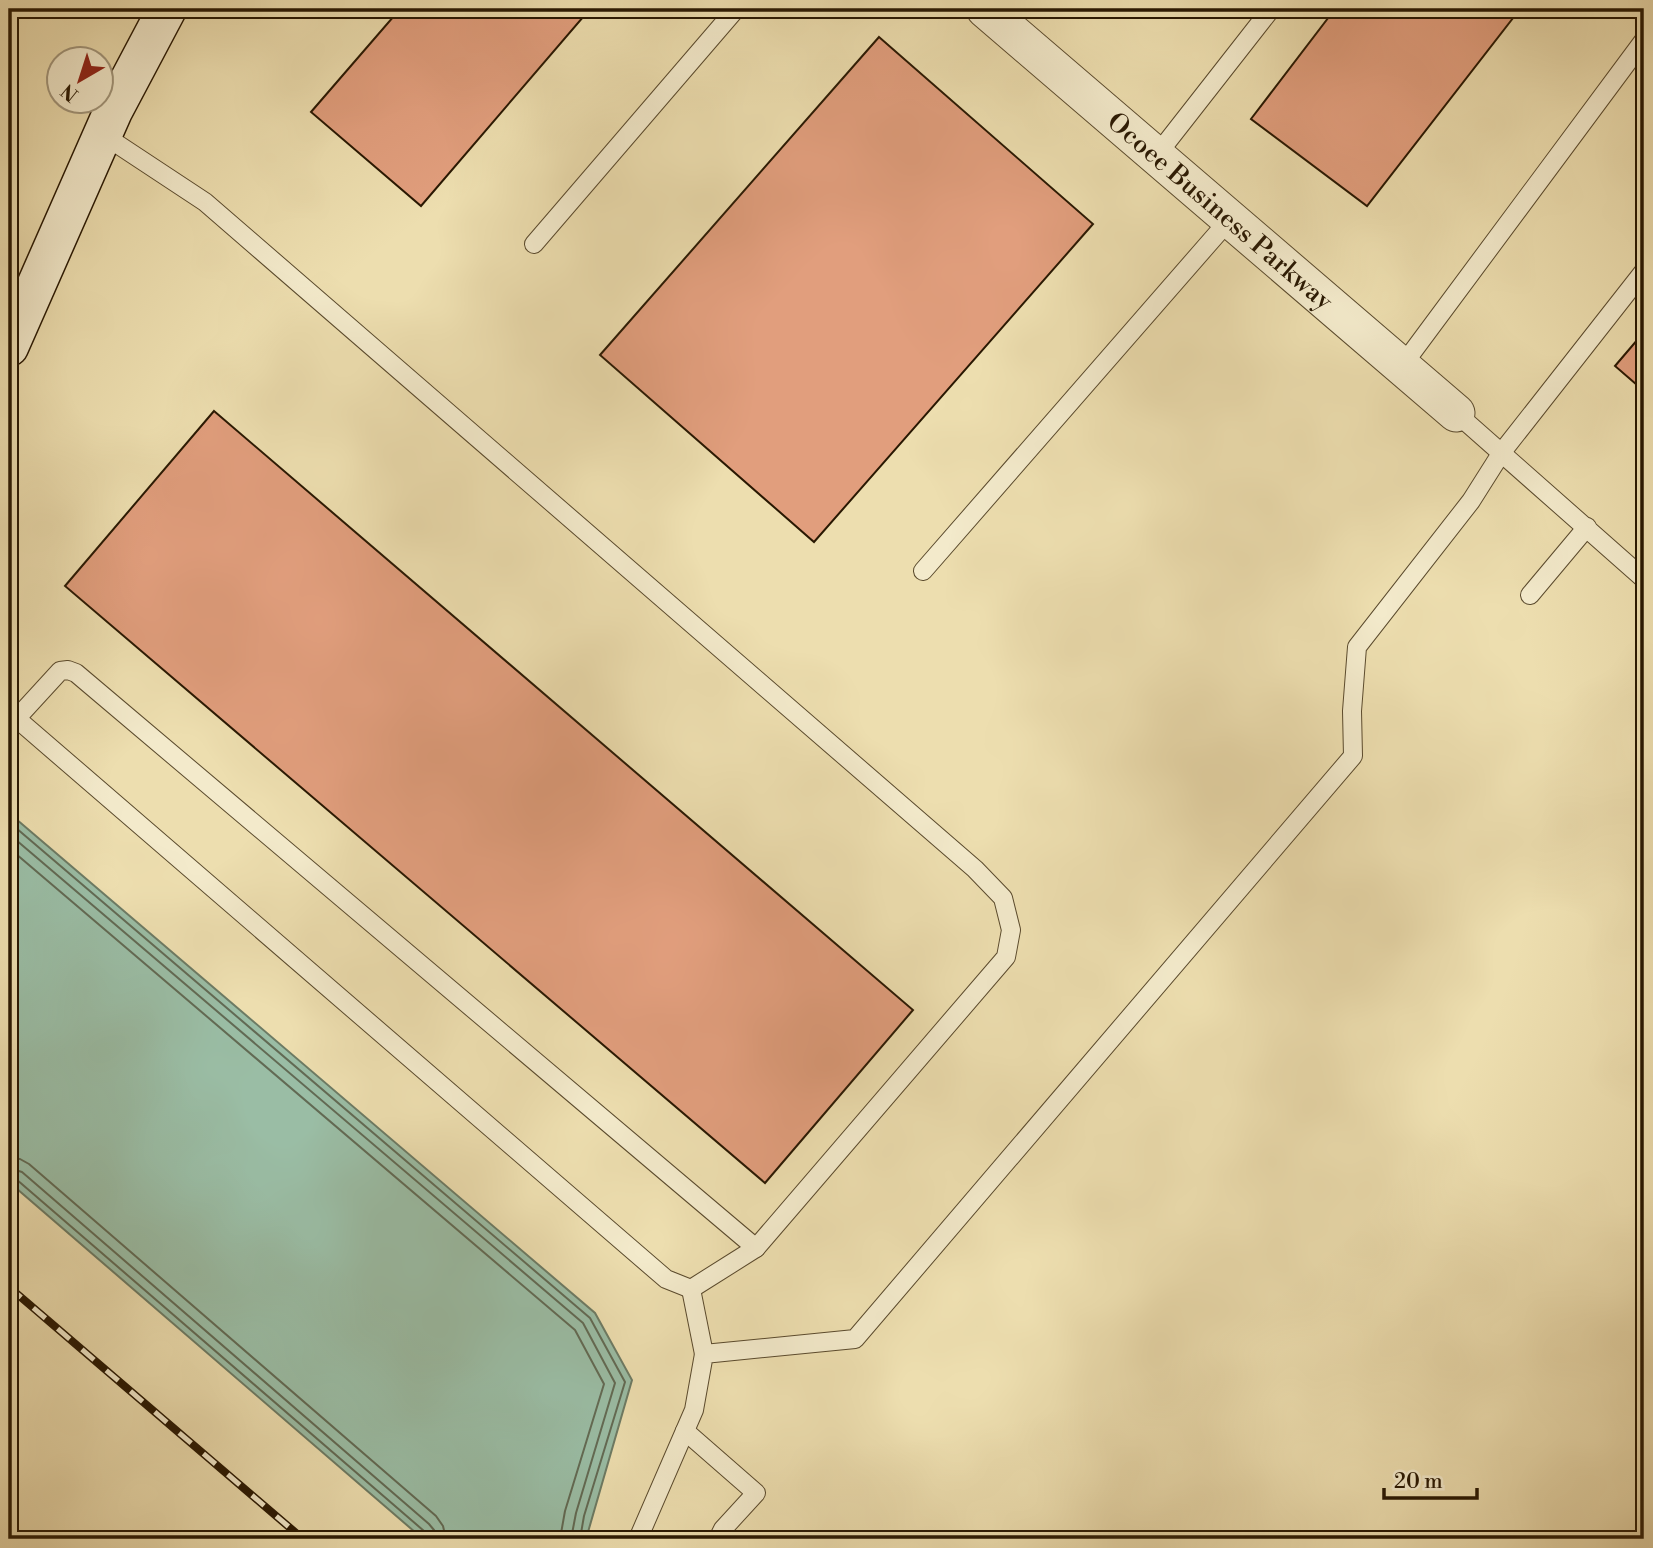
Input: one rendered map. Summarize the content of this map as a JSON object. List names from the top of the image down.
{
  "streets": {
    "street": ["Ocoee Business Parkway"]
  },
  "scale_bar": "20 m",
  "north": "bottom left"
}
